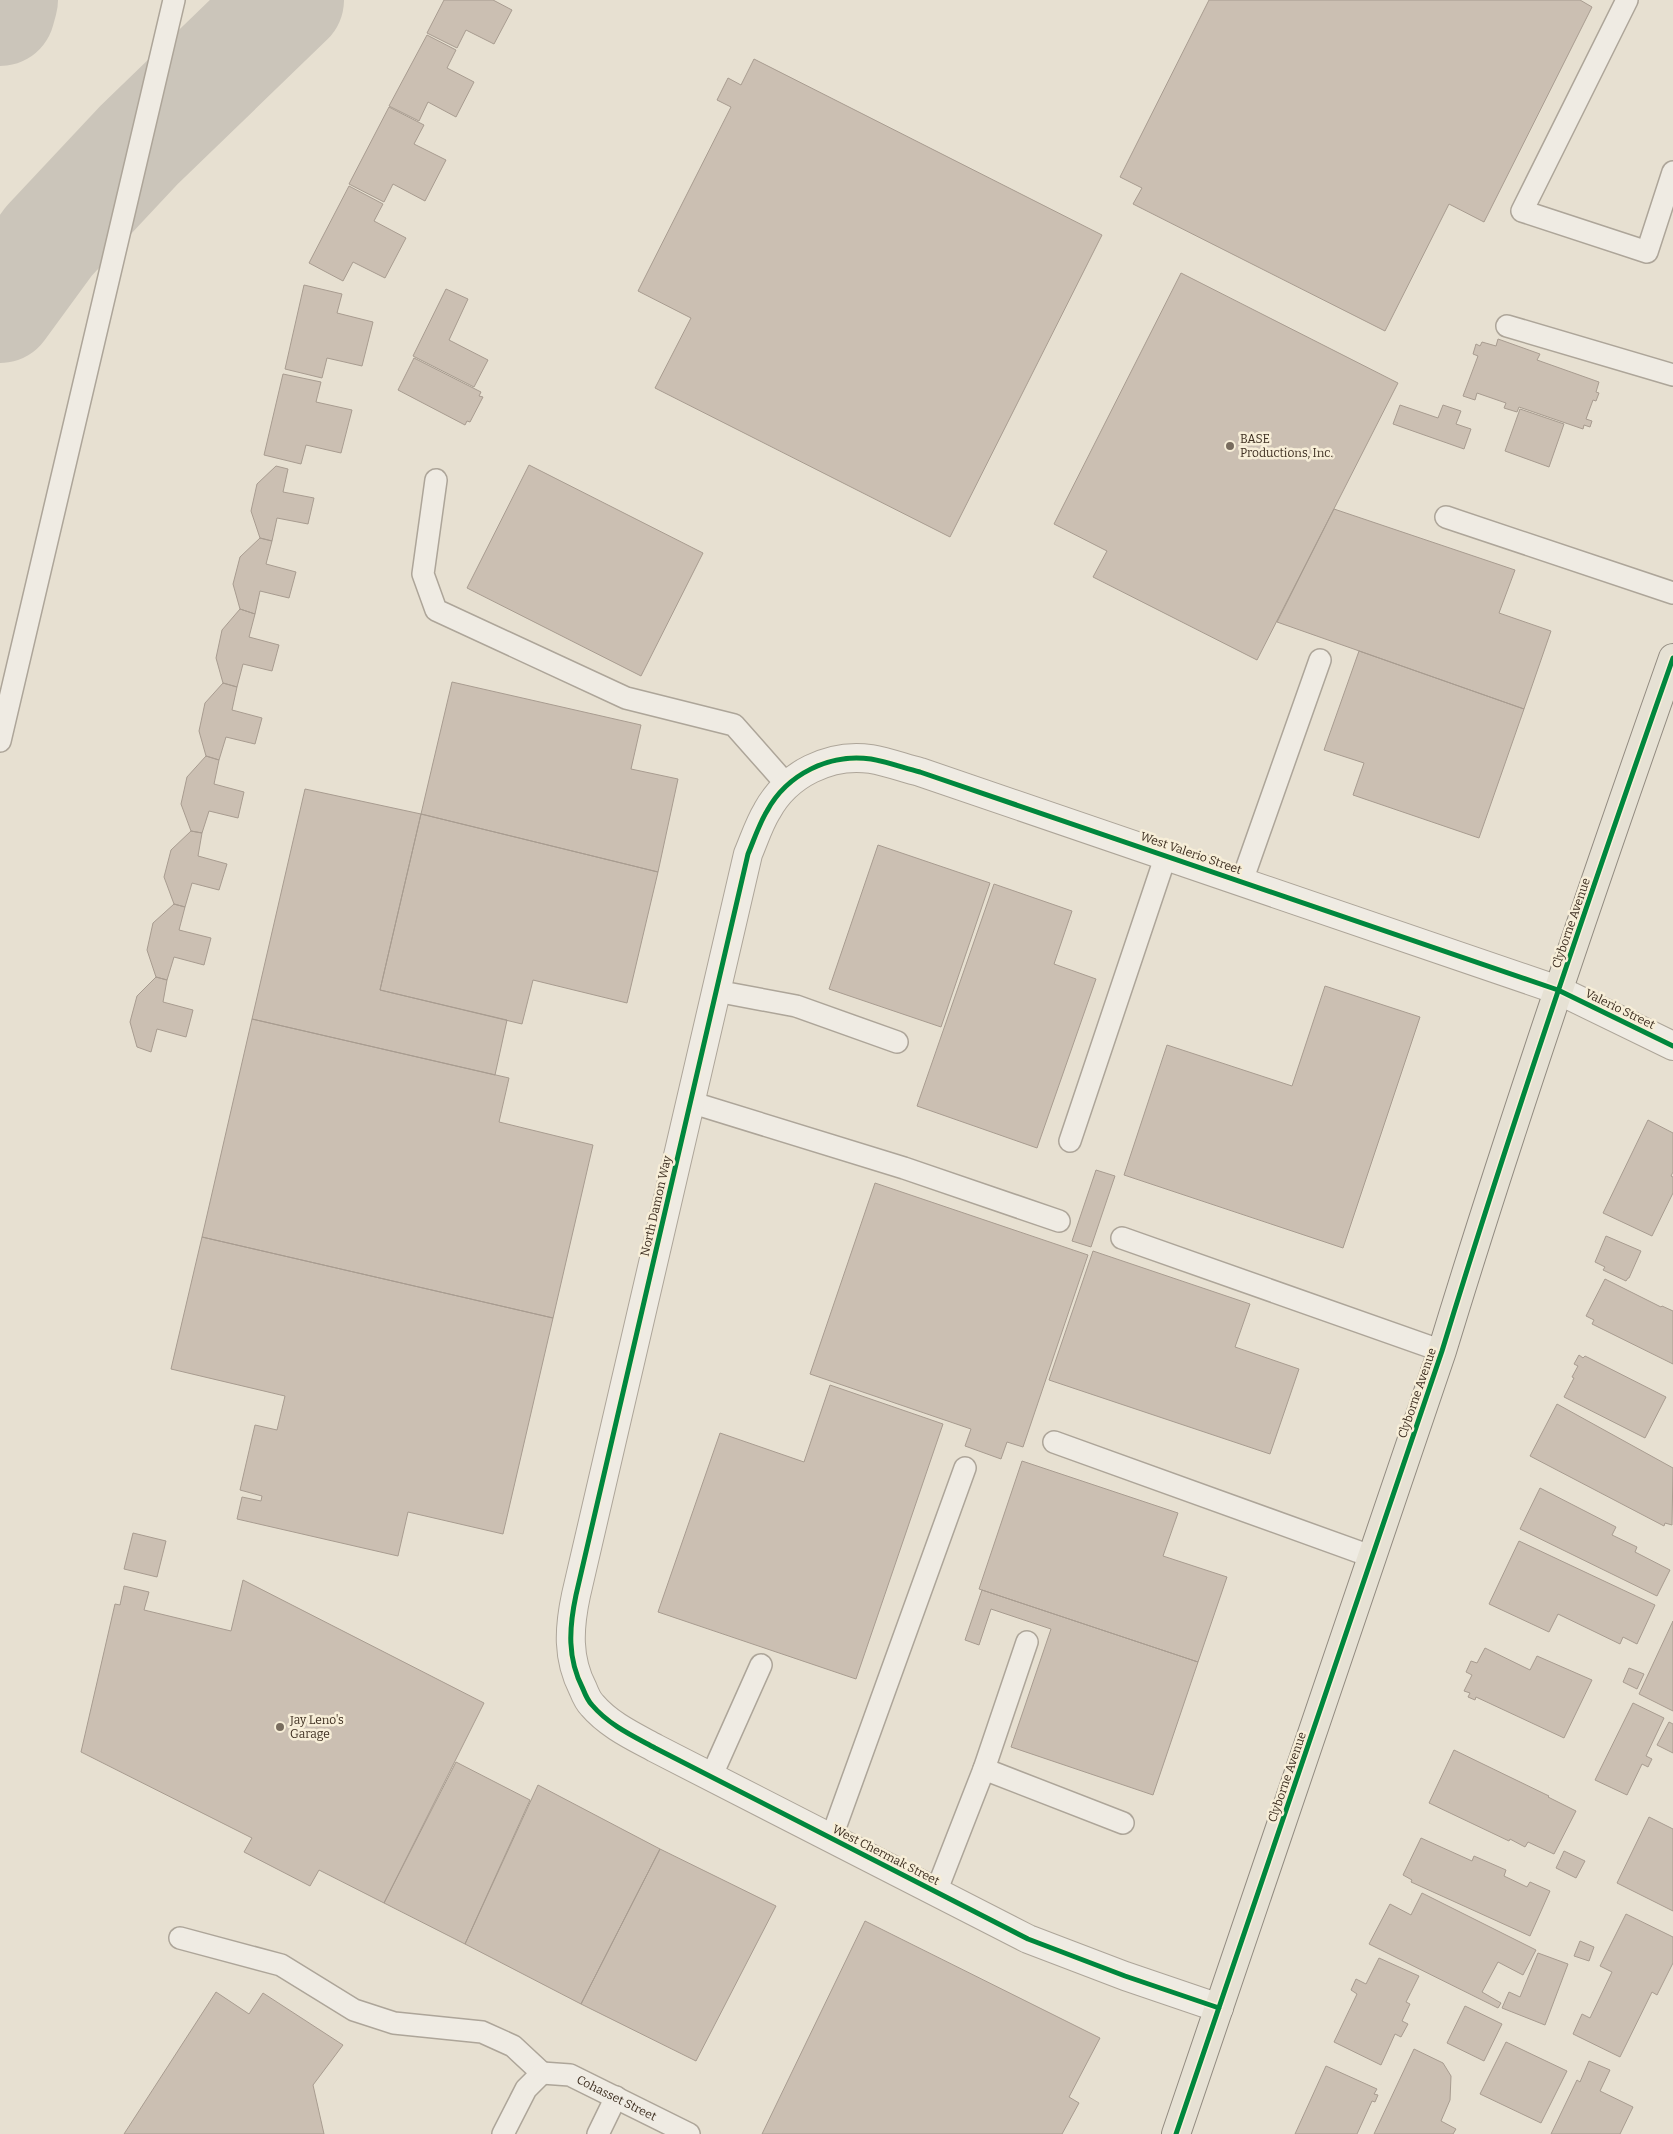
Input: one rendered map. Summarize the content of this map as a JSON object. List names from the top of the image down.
{
  "streets": {
    "main road": ["Clyborne Avenue"],
    "street": [
      "West Valerio Street",
      "Valerio Street",
      "North Damon Way",
      "West Chermak Street"
    ],
    "lane": ["Cohasset Street"]
  },
  "crossings": [
    ["West Valerio Street", "Clyborne Avenue"],
    ["West Valerio Street", "Valerio Street"],
    ["West Valerio Street", "North Damon Way"],
    ["Clyborne Avenue", "Valerio Street"],
    ["Clyborne Avenue", "West Chermak Street"],
    ["North Damon Way", "West Chermak Street"]
  ],
  "places": ["BASE Productions, Inc.", "Jay Leno's Garage"]
}
